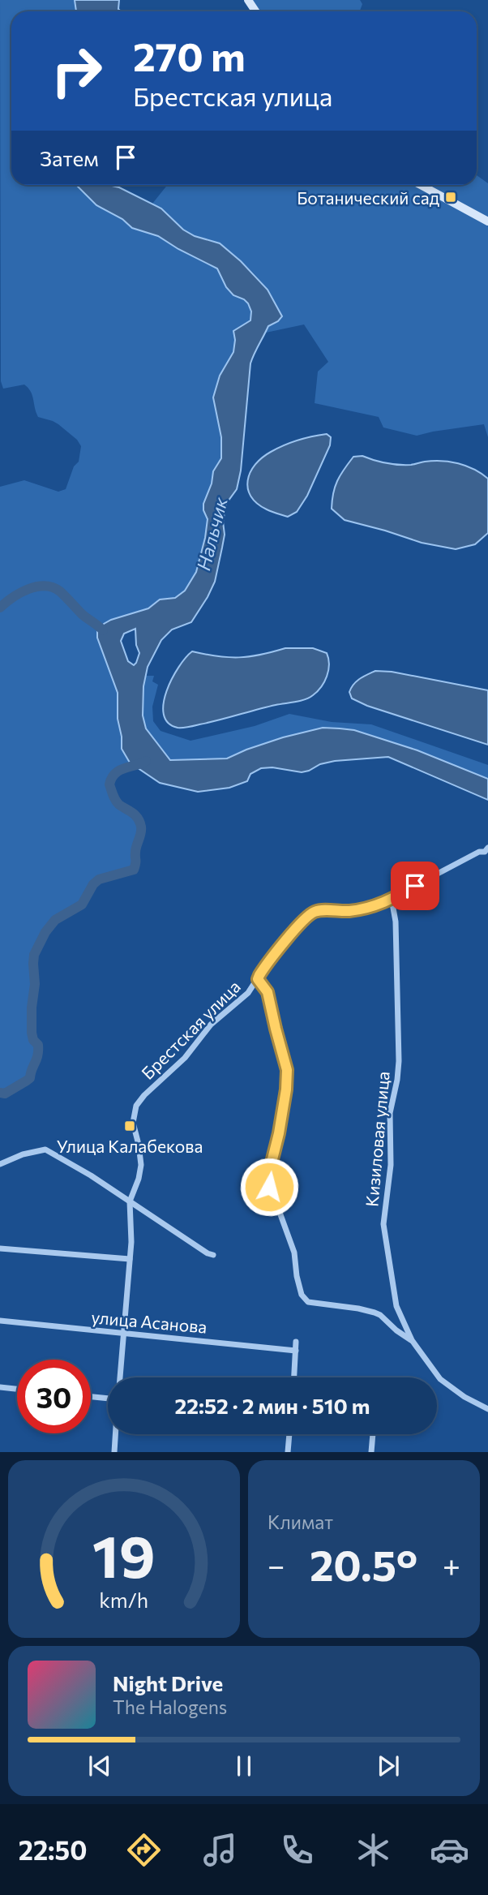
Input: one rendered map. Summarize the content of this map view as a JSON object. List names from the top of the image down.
{
  "streets": {
    "street": ["Брестская улица", "Кизиловая улица", "улица Асанова"]
  },
  "crossings": [
    ["Брестская улица", "Кизиловая улица"]
  ],
  "water": ["Нальчик"],
  "places": {
    "transit": ["Ботанический сад", "Улица Калабекова"]
  },
  "page": {
    "turn": ["270 m", "Брестская улица"],
    "then": "Затем",
    "limit": "30",
    "trip": "22:52 · 2 мин · 510 m",
    "tile": "Климат",
    "heat": ["−", "20.5°", "+"],
    "song": ["Night Drive", "The Halogens"],
    "tabs": "22:50",
    "gauge": ["19", "km/h"]
  }
}
